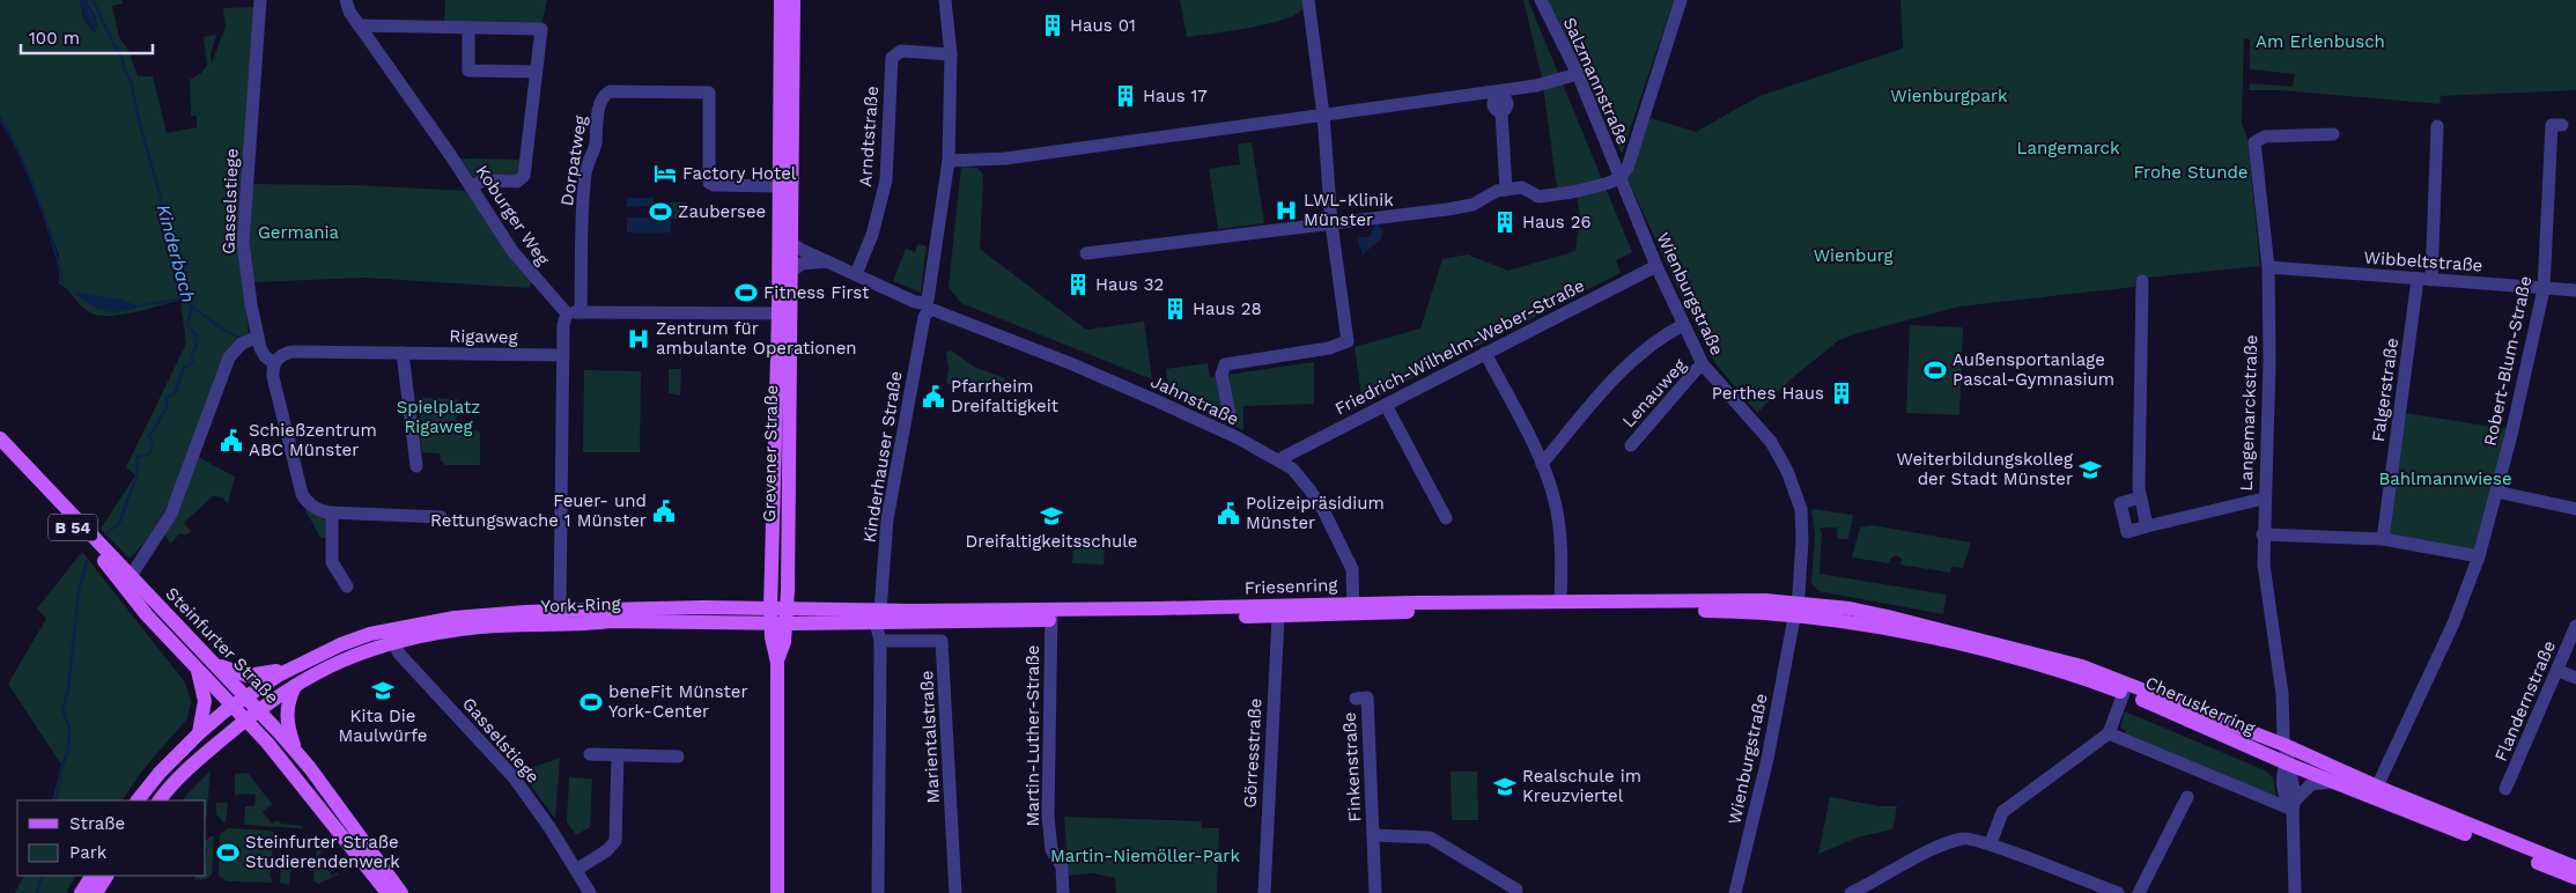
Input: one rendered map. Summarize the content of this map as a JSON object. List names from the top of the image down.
{
  "streets": {
    "main road": [
      "Grevener Straße",
      "B 54",
      "Friesenring",
      "York-Ring",
      "Steinfurter Straße",
      "Cheruskerring"
    ],
    "street": [
      "Salzmannstraße",
      "Arndtstraße",
      "Dorpatweg",
      "Gasselstiege",
      "Koburger Weg",
      "Wibbeltstraße",
      "Wienburgstraße",
      "Rigaweg",
      "Friedrich-Wilhelm-Weber-Straße",
      "Robert-Blum-Straße",
      "Falgerstraße",
      "Lenauweg",
      "Jahnstraße",
      "Langemarckstraße",
      "Kinderhauser Straße",
      "Flandernstraße",
      "Martin-Luther-Straße",
      "Marientalstraße",
      "Görresstraße",
      "Finkenstraße"
    ]
  },
  "crossings": [
    ["Salzmannstraße", "Wienburgstraße"],
    ["Arndtstraße", "Jahnstraße"],
    ["Arndtstraße", "Kinderhauser Straße"],
    ["Dorpatweg", "Grevener Straße"],
    ["Gasselstiege", "Rigaweg"],
    ["Gasselstiege", "York-Ring"],
    ["Wibbeltstraße", "Robert-Blum-Straße"],
    ["Wibbeltstraße", "Falgerstraße"],
    ["Wibbeltstraße", "Langemarckstraße"],
    ["Wienburgstraße", "Friedrich-Wilhelm-Weber-Straße"],
    ["Wienburgstraße", "Lenauweg"],
    ["Wienburgstraße", "Friesenring"],
    ["Wienburgstraße", "Cheruskerring"],
    ["Friedrich-Wilhelm-Weber-Straße", "Jahnstraße"],
    ["Robert-Blum-Straße", "Cheruskerring"],
    ["Jahnstraße", "Grevener Straße"],
    ["Jahnstraße", "Kinderhauser Straße"],
    ["Jahnstraße", "Friesenring"],
    ["Langemarckstraße", "Cheruskerring"],
    ["Grevener Straße", "Friesenring"],
    ["Grevener Straße", "York-Ring"],
    ["Kinderhauser Straße", "Friesenring"],
    ["Kinderhauser Straße", "Marientalstraße"],
    ["Friesenring", "York-Ring"],
    ["Friesenring", "Cheruskerring"],
    ["Friesenring", "Martin-Luther-Straße"],
    ["Friesenring", "Görresstraße"],
    ["York-Ring", "Steinfurter Straße"]
  ],
  "water": ["Kinderbach"],
  "parks": [
    "Am Erlenbusch",
    "Wienburgpark",
    "Langemarck",
    "Frohe Stunde",
    "Germania",
    "Wienburg",
    "Spielplatz Rigaweg",
    "Bahlmannwiese",
    "Martin-Niemöller-Park"
  ],
  "places": {
    "building": [
      "Haus 01",
      "Haus 17",
      "Haus 26",
      "Haus 32",
      "Haus 28",
      "Perthes Haus"
    ],
    "hotel": ["Factory Hotel"],
    "hospital": ["LWL-Klinik Münster", "Zentrum für ambulante Operationen"],
    "sports": [
      "Zaubersee",
      "Fitness First",
      "Außensportanlage Pascal-Gymnasium",
      "beneFit Münster York-Center",
      "Steinfurter Straße Studierendenwerk"
    ],
    "public building": [
      "Pfarrheim Dreifaltigkeit",
      "Schießzentrum ABC Münster",
      "Feuer- und Rettungswache 1 Münster",
      "Polizeipräsidium Münster"
    ],
    "school or university": [
      "Weiterbildungskolleg der Stadt Münster",
      "Dreifaltigkeitsschule",
      "Kita Die Maulwürfe",
      "Realschule im Kreuzviertel"
    ]
  },
  "legend": ["Straße", "Park"],
  "scale_bar": "100 m"
}
